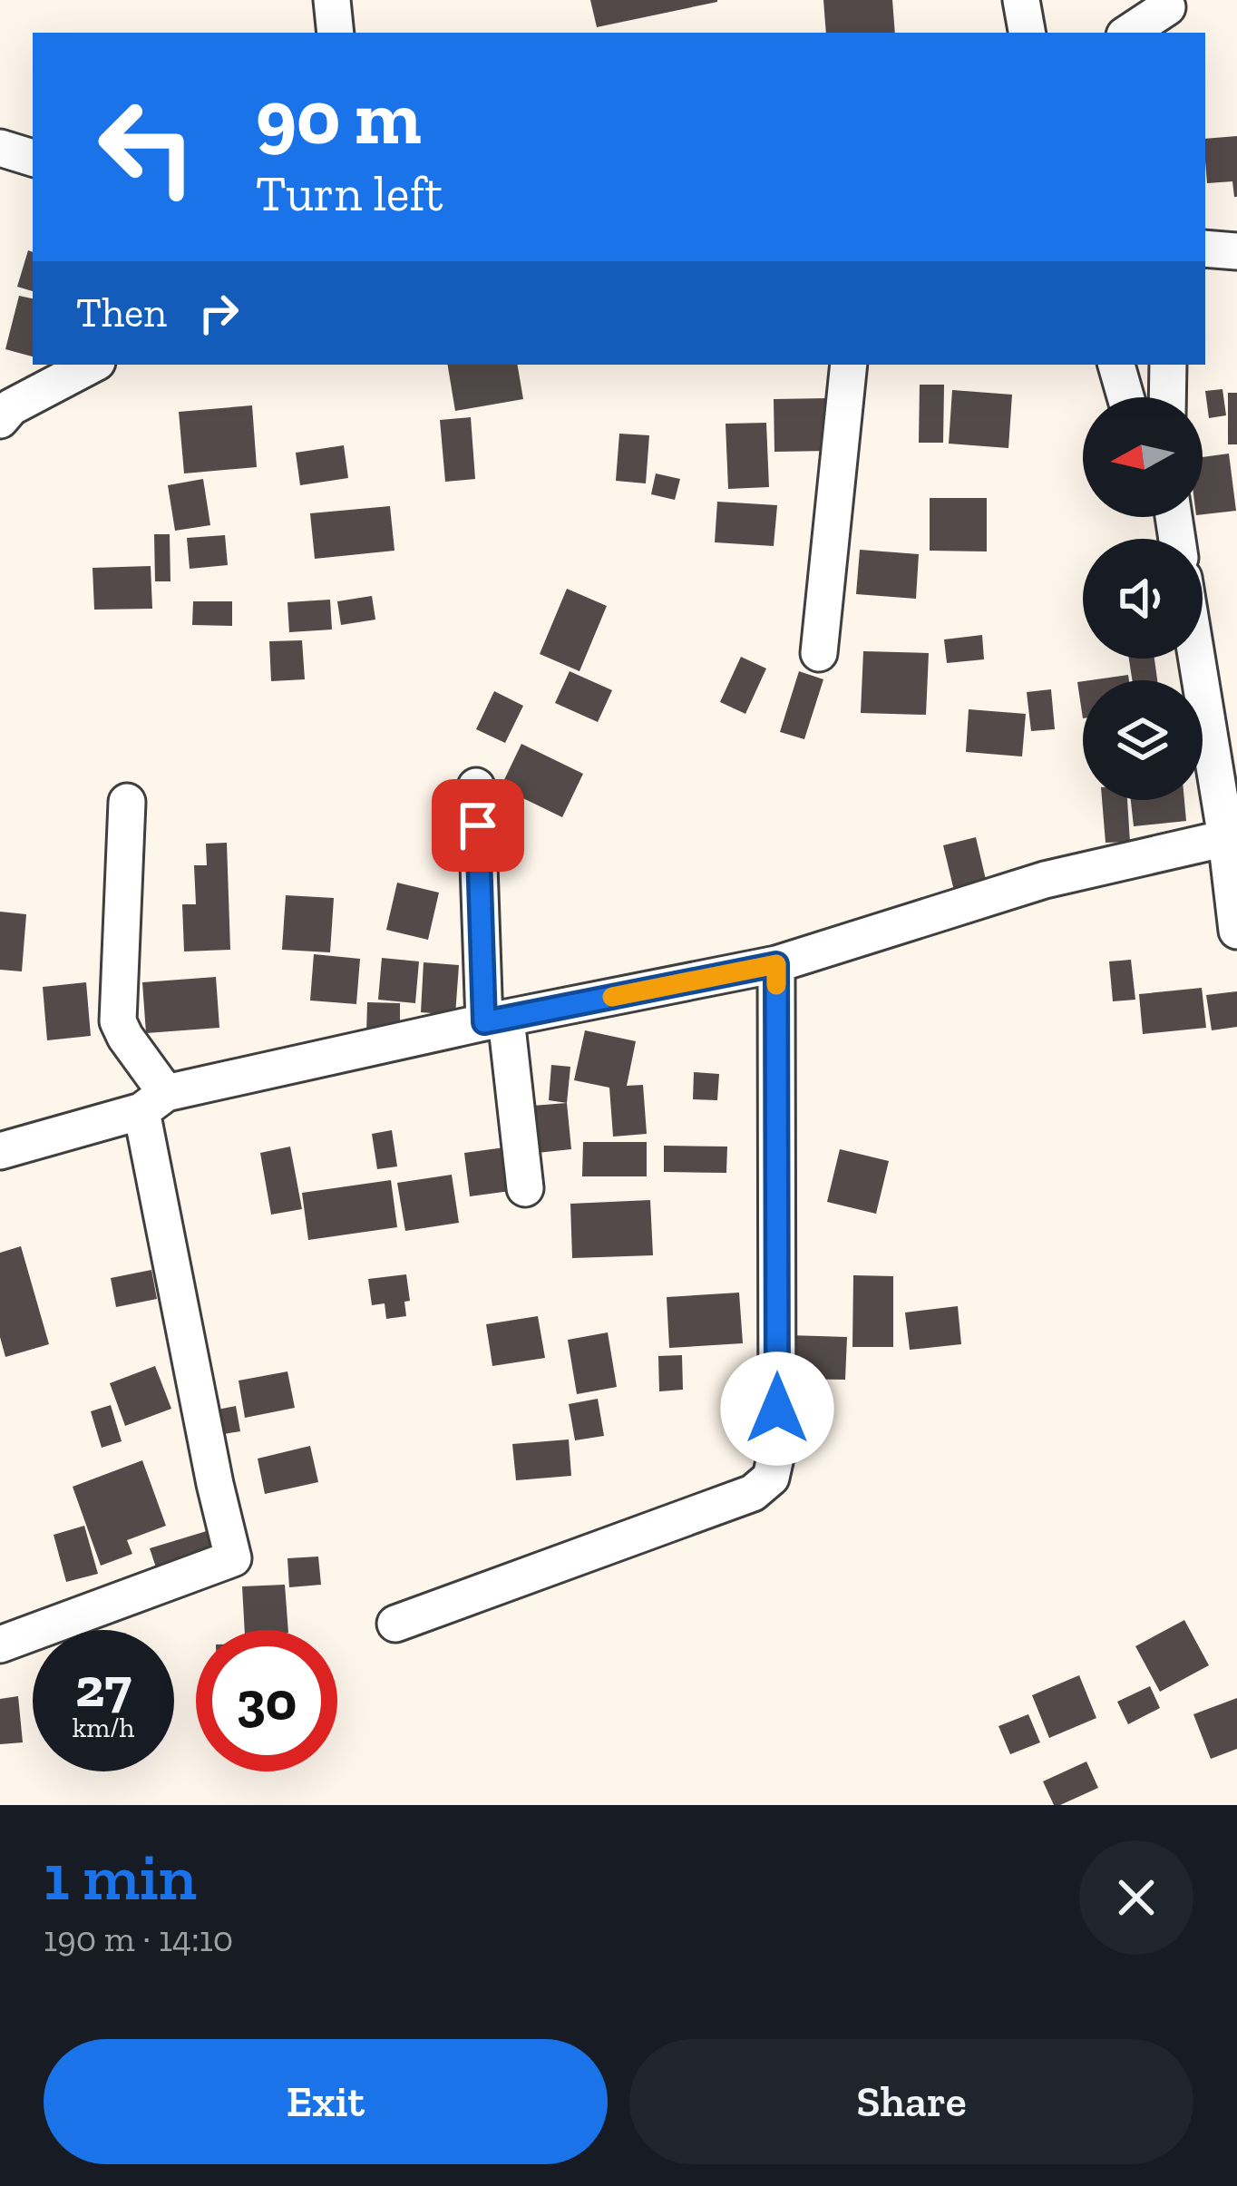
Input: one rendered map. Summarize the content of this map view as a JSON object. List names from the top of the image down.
{
  "north": "left",
  "page": {
    "turn": ["90 m", "Turn left"],
    "then": "Then",
    "speed": "27 km/h",
    "limit": "30",
    "heading": ["1 min", "190 m · 14:10"],
    "buttons": ["Exit", "Share"]
  }
}
